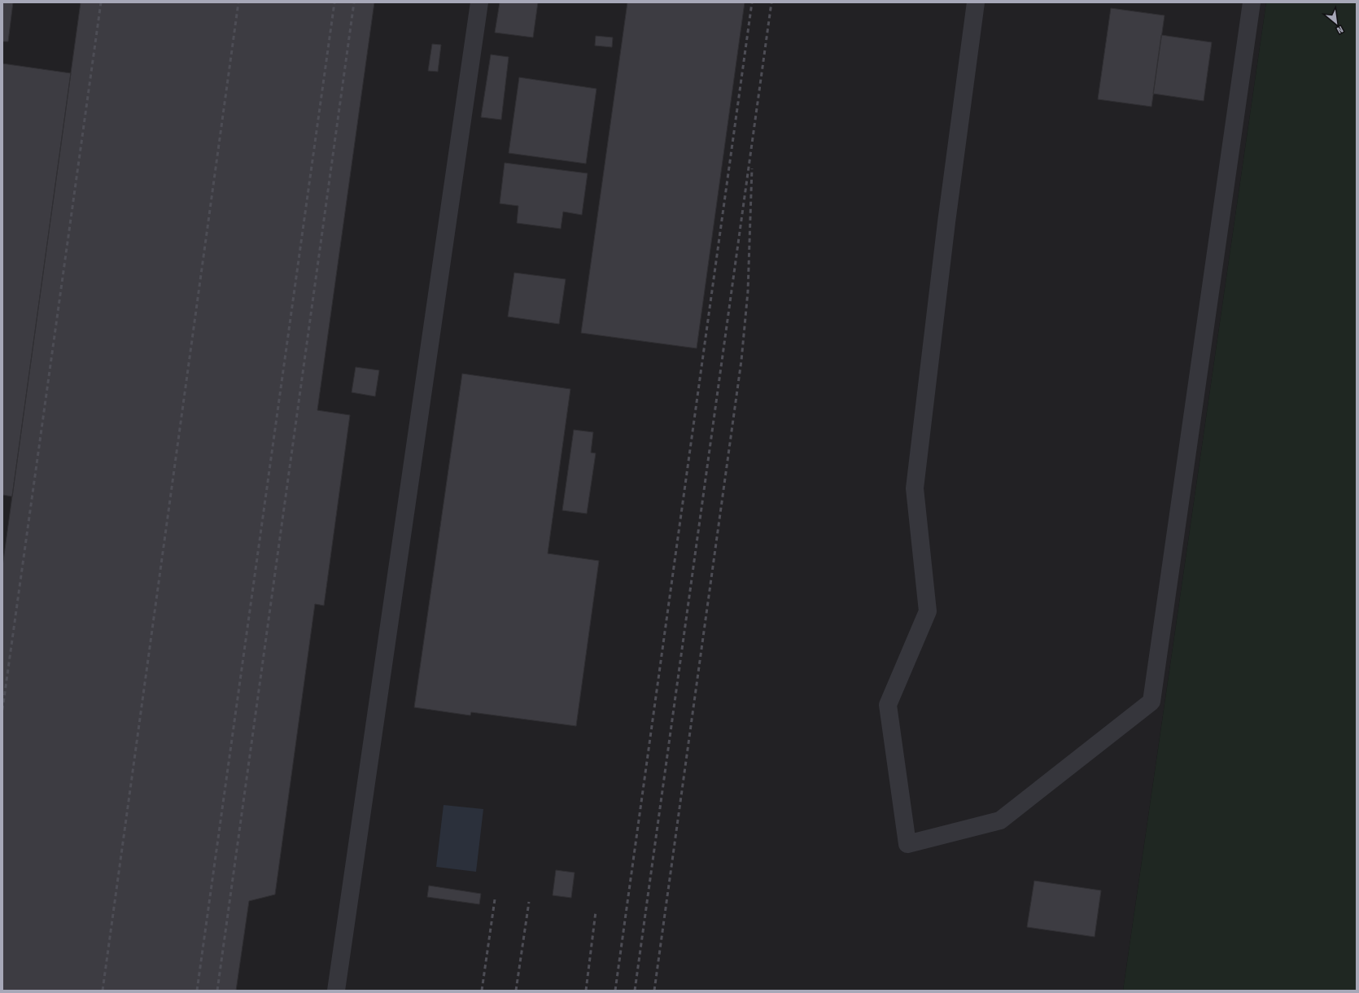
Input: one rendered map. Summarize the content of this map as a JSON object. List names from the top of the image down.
{
  "north": "bottom right"
}
